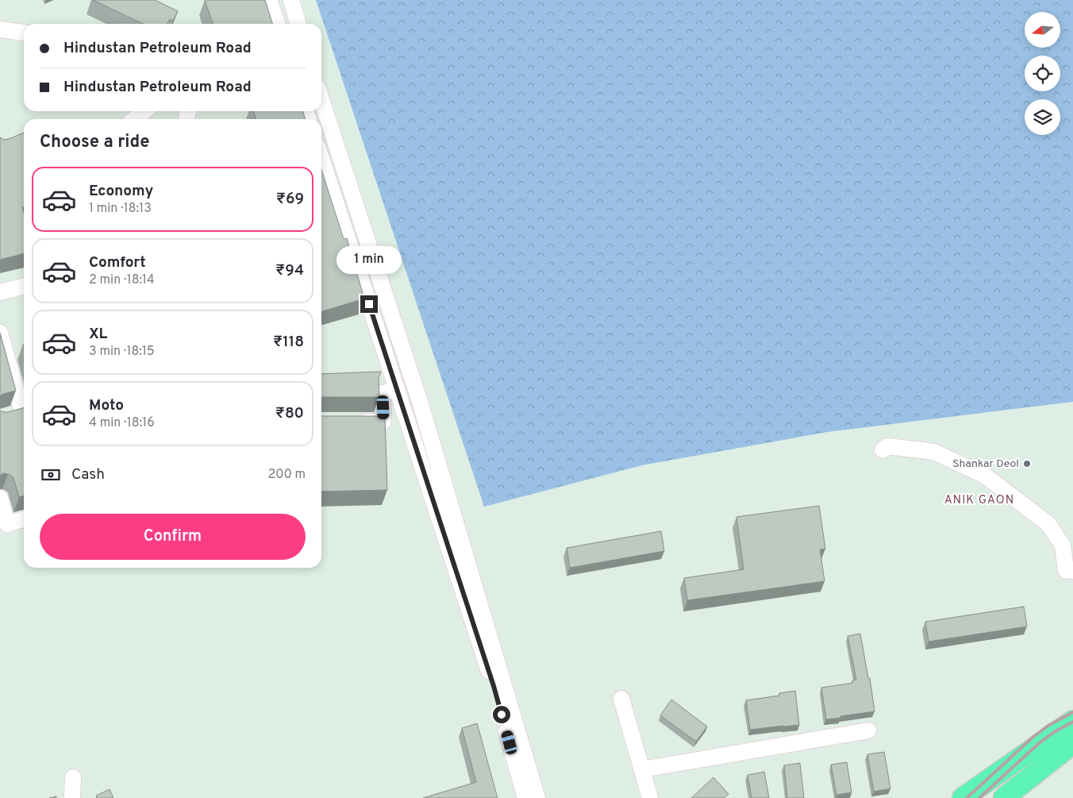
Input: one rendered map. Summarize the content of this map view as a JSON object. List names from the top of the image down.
{
  "districts": ["ANIK GAON"],
  "places": ["Shankar Deol"],
  "north": "left",
  "page": {
    "banner": ["Hindustan Petroleum Road", "Hindustan Petroleum Road"],
    "heading": "Choose a ride",
    "list": [
      {
        "name": "Economy",
        "note": "1 min · 18:13",
        "value": "₹69"
      },
      {
        "name": "Comfort",
        "note": "2 min · 18:14",
        "value": "₹94"
      },
      {
        "name": "XL",
        "note": "3 min · 18:15",
        "value": "₹118"
      },
      {
        "name": "Moto",
        "note": "4 min · 18:16",
        "value": "₹80"
      }
    ],
    "bubble": "1 min",
    "pay": ["Cash", "200 m"],
    "buttons": "Confirm"
  }
}
